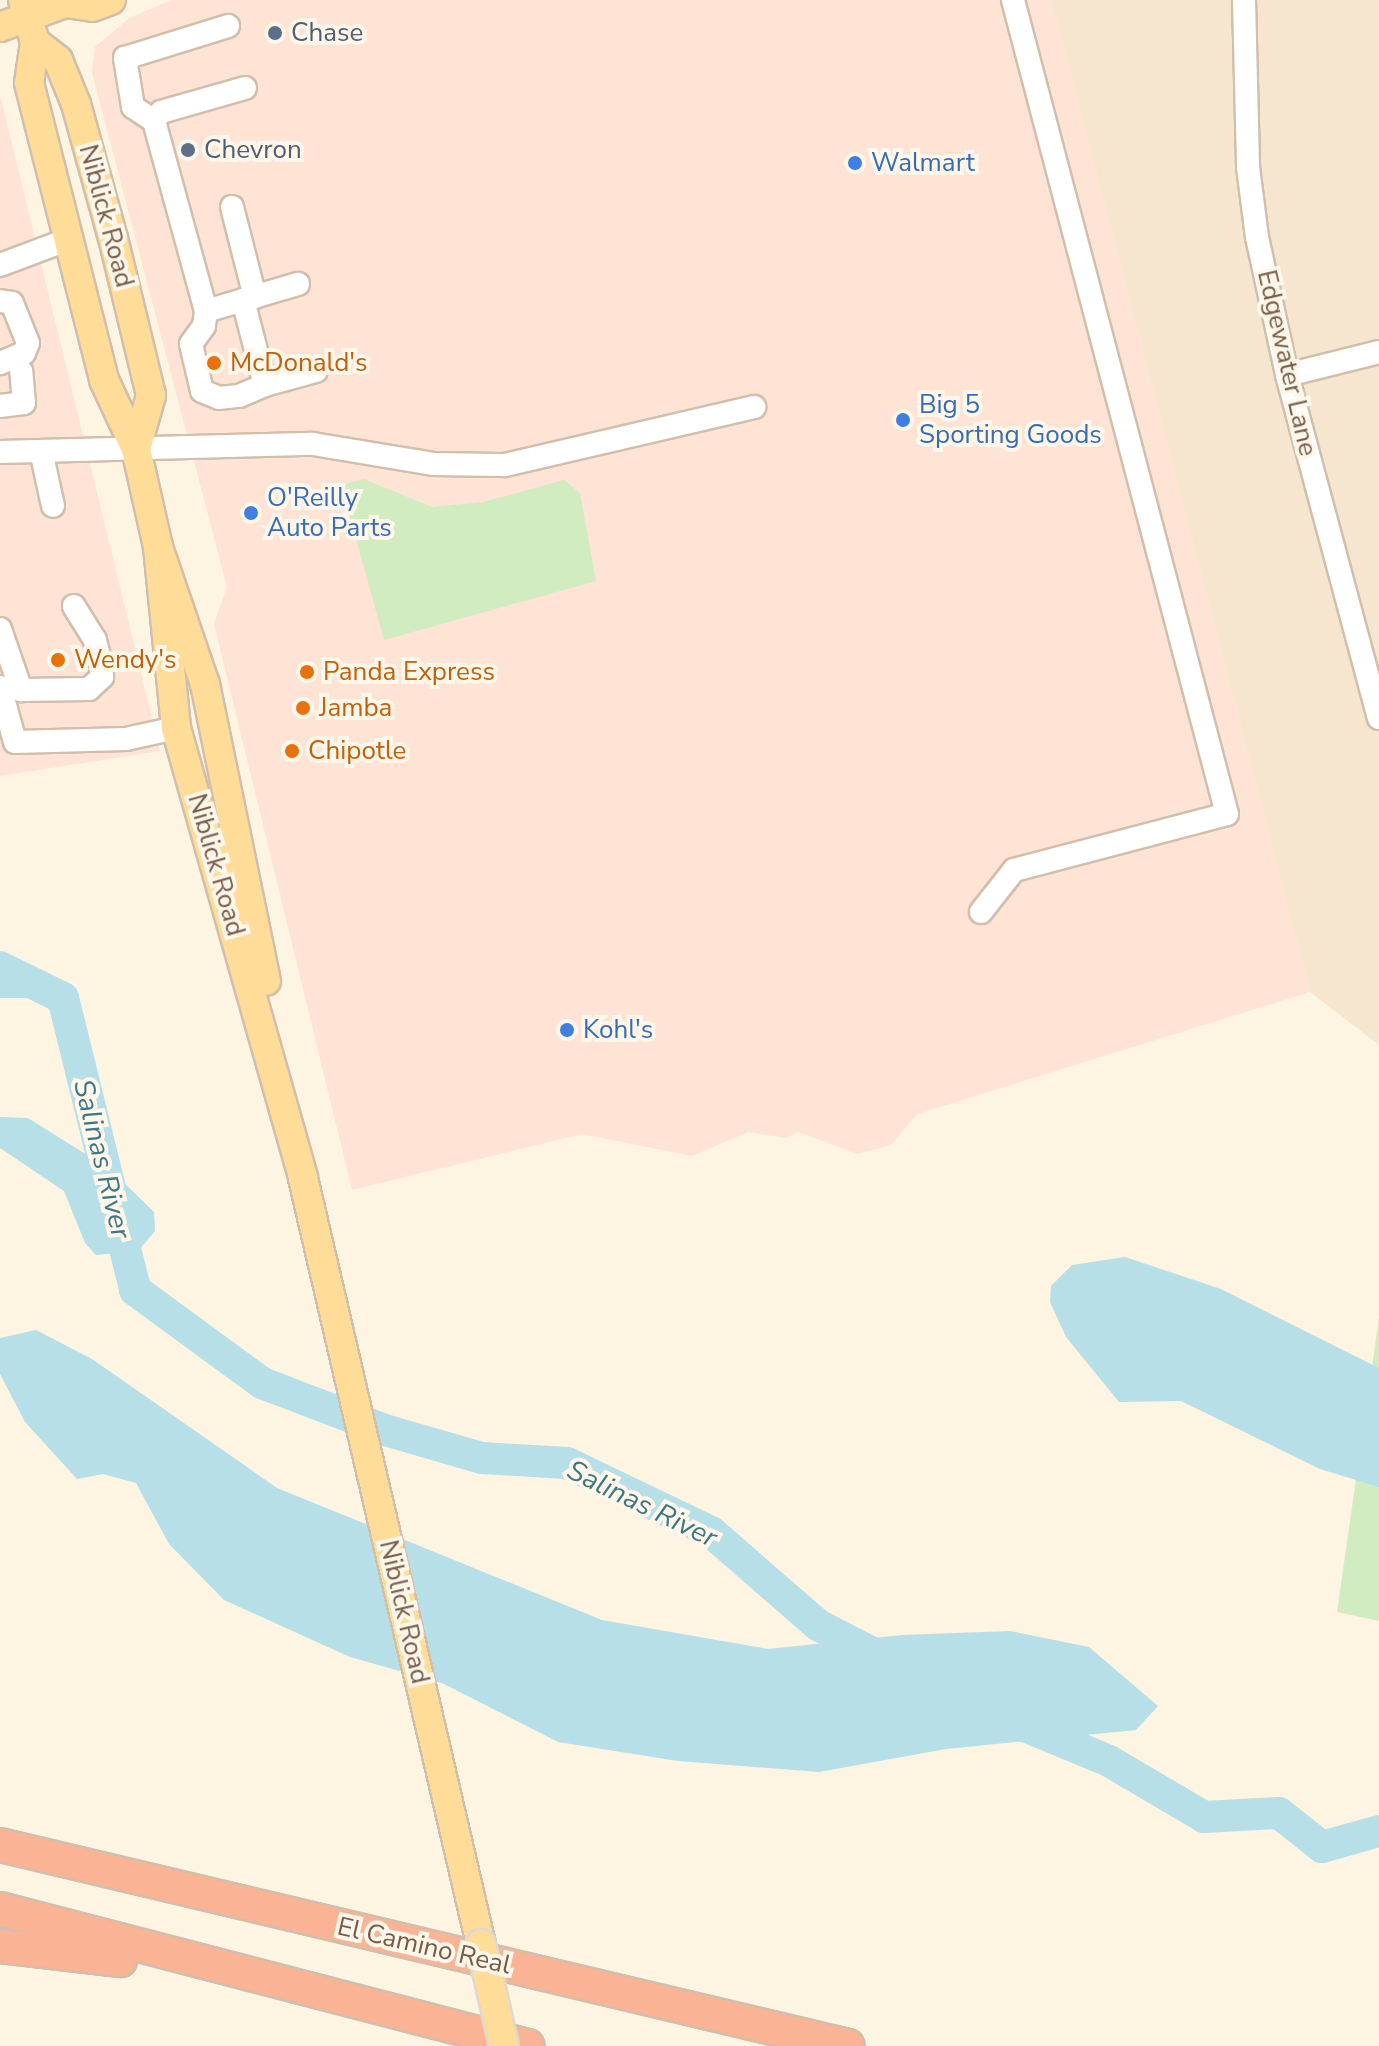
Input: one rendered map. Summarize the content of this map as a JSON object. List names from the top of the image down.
{
  "streets": {
    "highway": ["El Camino Real"],
    "main road": ["Niblick Road"],
    "street": ["Edgewater Lane"]
  },
  "water": ["Salinas River"],
  "places": [
    "Chase",
    "Chevron",
    "Walmart",
    "McDonald's",
    "Big 5 Sporting Goods",
    "O'Reilly Auto Parts",
    "Wendy's",
    "Panda Express",
    "Jamba",
    "Chipotle",
    "Kohl's"
  ]
}
